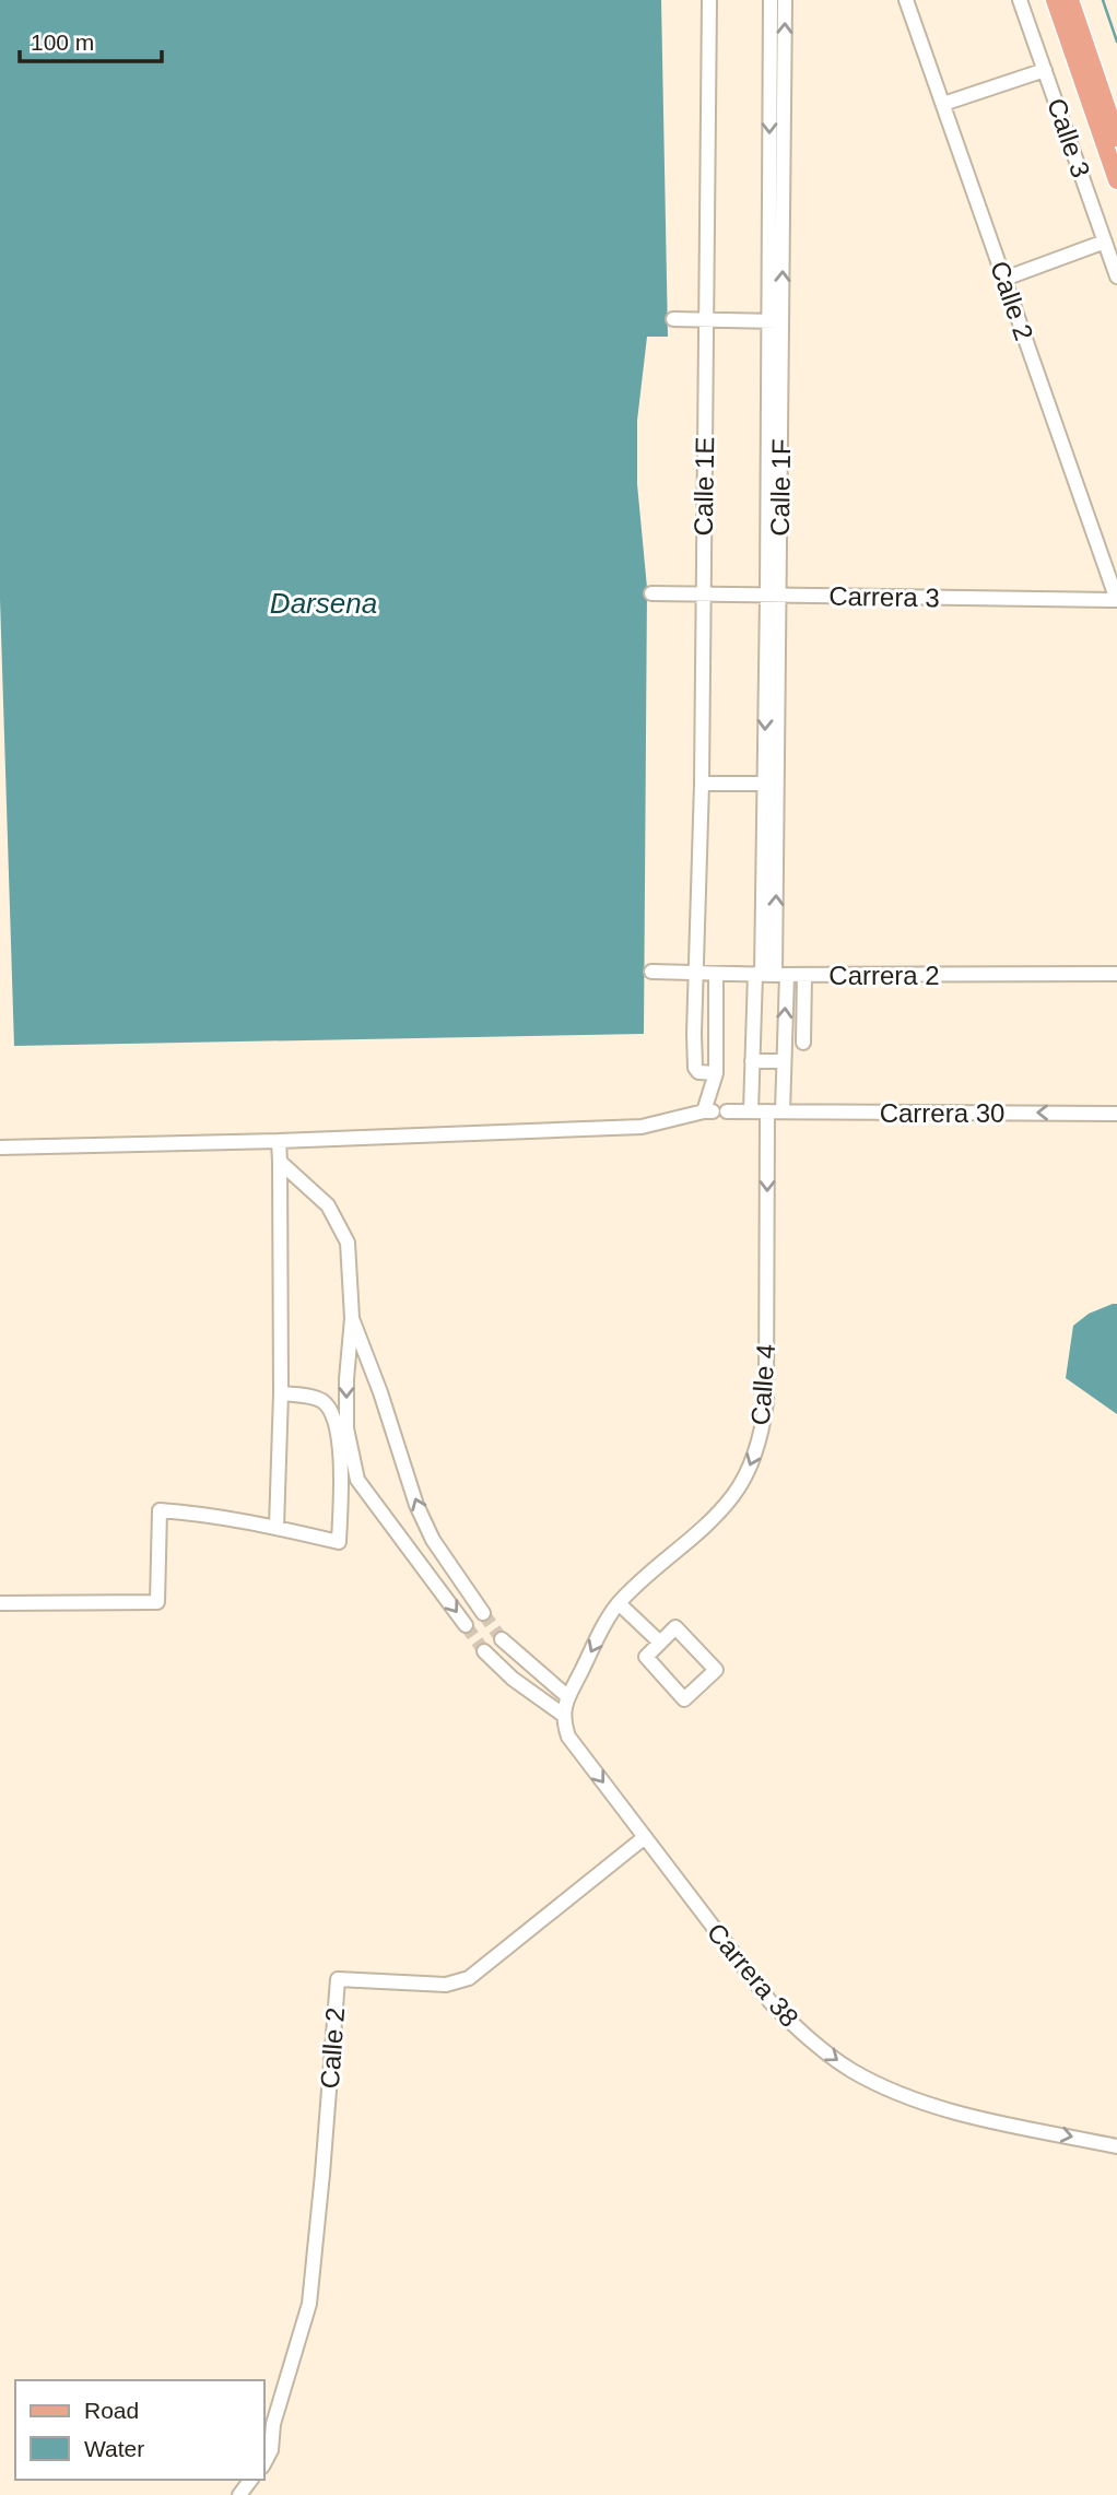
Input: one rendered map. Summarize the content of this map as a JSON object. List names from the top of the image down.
{
  "streets": {
    "street": [
      "Calle 3",
      "Calle 2",
      "Calle 1E",
      "Calle 1F",
      "Carrera 3",
      "Carrera 2",
      "Carrera 30",
      "Calle 4",
      "Carrera 38"
    ]
  },
  "crossings": [
    ["Calle 2", "Carrera 3"],
    ["Calle 2", "Carrera 38"],
    ["Calle 1E", "Carrera 3"],
    ["Calle 1E", "Carrera 2"],
    ["Calle 1F", "Carrera 3"],
    ["Calle 1F", "Carrera 2"],
    ["Calle 1F", "Carrera 30"],
    ["Calle 1F", "Calle 4"],
    ["Carrera 30", "Calle 4"],
    ["Calle 4", "Carrera 38"]
  ],
  "one_way": ["Calle 4", "Carrera 38"],
  "water": ["Darsena"],
  "legend": ["Road", "Water"],
  "scale_bar": "100 m"
}
